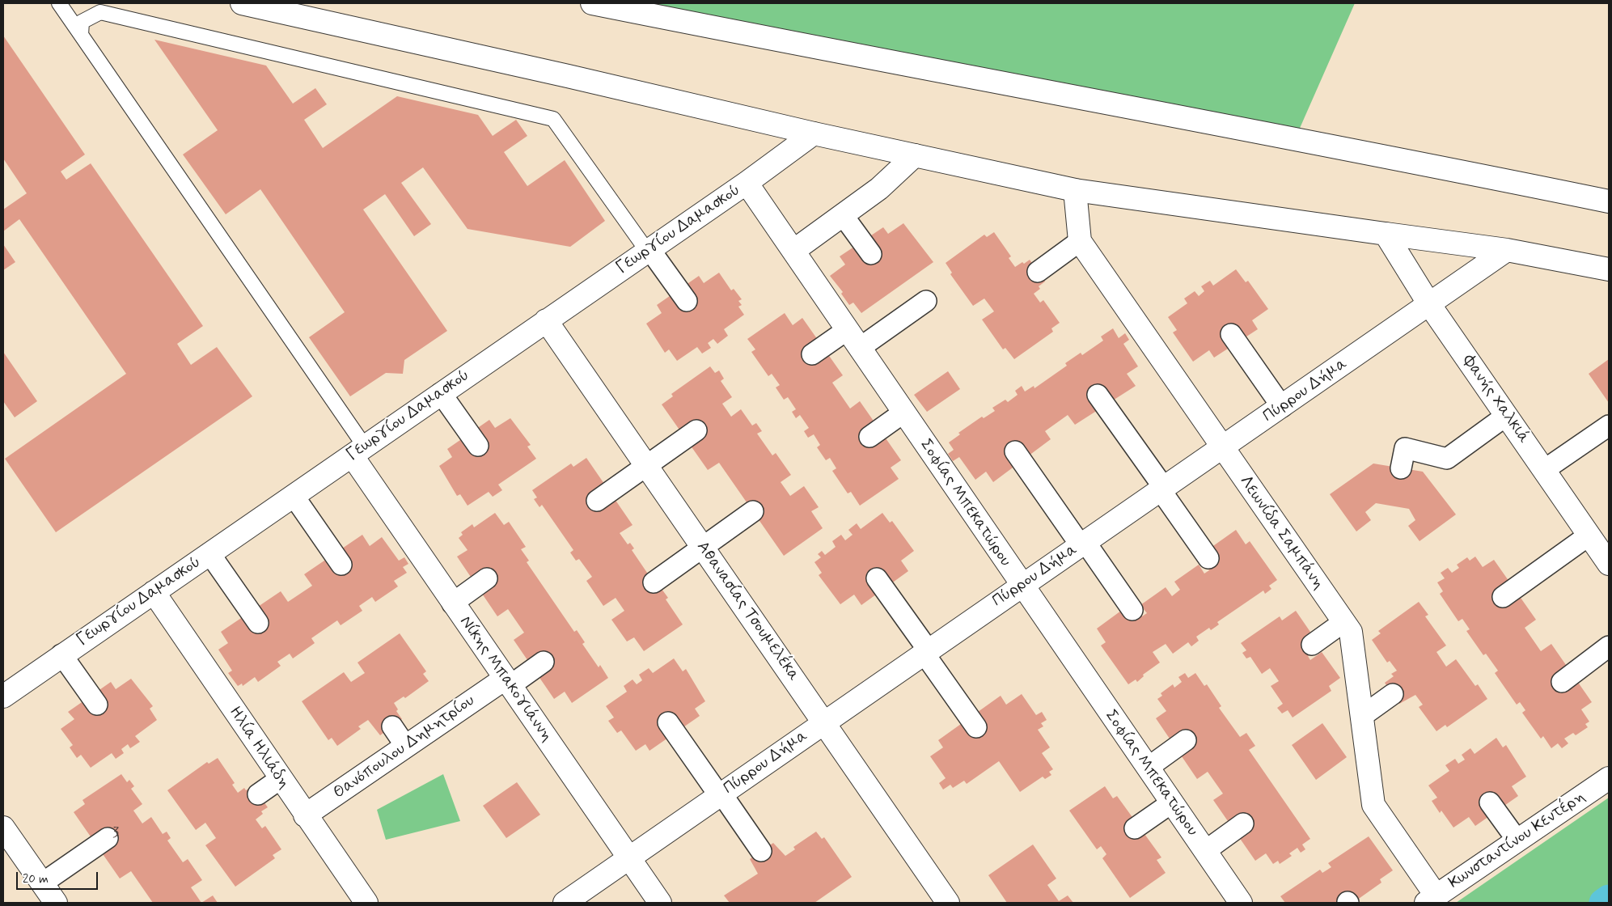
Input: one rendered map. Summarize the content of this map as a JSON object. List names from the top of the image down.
{
  "streets": {
    "street": [
      "Γεωργίου Δαμασκού",
      "Πύρρου Δήμα",
      "Φανής Χαλκιά",
      "Σοφίας Μπεκατώρου",
      "Λεωνίδα Σαμπάνη",
      "Αθανασίας Τσουμελέκα",
      "Νίκης Μπακογιάννη",
      "Θανόπουλου Δημητρίου",
      "Ηλία Ηλιάδη",
      "Κωνσταντίνου Κεντέρη"
    ]
  },
  "crossings": [
    ["Γεωργίου Δαμασκού", "Σοφίας Μπεκατώρου"],
    ["Γεωργίου Δαμασκού", "Αθανασίας Τσουμελέκα"],
    ["Γεωργίου Δαμασκού", "Νίκης Μπακογιάννη"],
    ["Γεωργίου Δαμασκού", "Ηλία Ηλιάδη"],
    ["Πύρρου Δήμα", "Φανής Χαλκιά"],
    ["Πύρρου Δήμα", "Σοφίας Μπεκατώρου"],
    ["Πύρρου Δήμα", "Λεωνίδα Σαμπάνη"],
    ["Πύρρου Δήμα", "Αθανασίας Τσουμελέκα"],
    ["Πύρρου Δήμα", "Νίκης Μπακογιάννη"],
    ["Λεωνίδα Σαμπάνη", "Κωνσταντίνου Κεντέρη"],
    ["Νίκης Μπακογιάννη", "Θανόπουλου Δημητρίου"],
    ["Θανόπουλου Δημητρίου", "Ηλία Ηλιάδη"]
  ],
  "house_numbers": ["3"],
  "scale_bar": "20 m"
}
